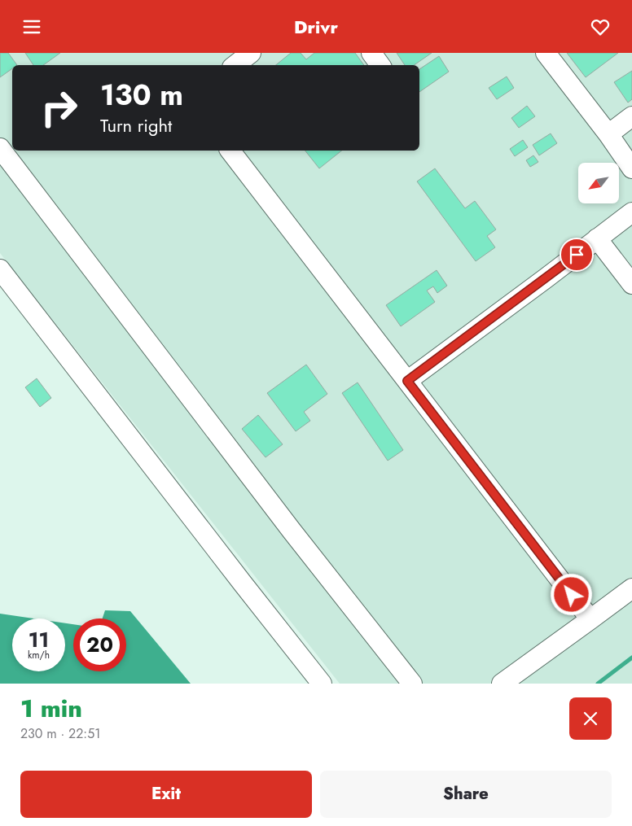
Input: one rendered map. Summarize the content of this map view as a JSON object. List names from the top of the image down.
{
  "north": "bottom left",
  "page": {
    "header": "Drivr",
    "turn": ["130 m", "Turn right"],
    "speed": "11 km/h",
    "limit": "20",
    "heading": ["1 min", "230 m · 22:51"],
    "buttons": ["Exit", "Share"]
  }
}
